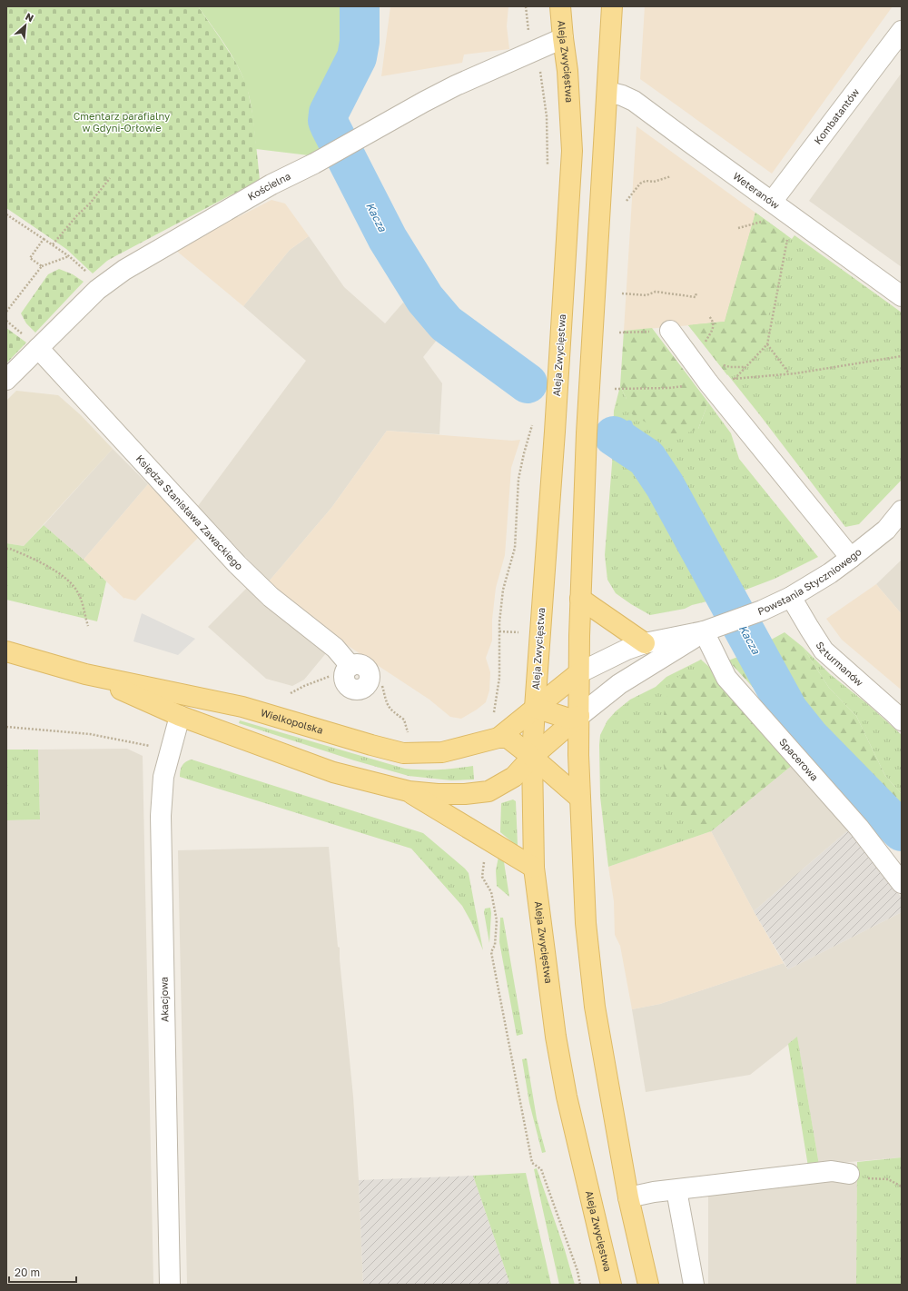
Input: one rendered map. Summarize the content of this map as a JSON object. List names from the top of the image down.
{
  "streets": {
    "main road": ["Aleja Zwycięstwa", "Powstania Styczniowego", "Wielkopolska"],
    "street": [
      "Kombatantów",
      "Kościelna",
      "Weteranów",
      "Księdza Stanisława Zawackiego",
      "Szturmanów",
      "Spacerowa",
      "Akacjowa"
    ]
  },
  "crossings": [
    ["Aleja Zwycięstwa", "Kościelna"],
    ["Aleja Zwycięstwa", "Powstania Styczniowego"],
    ["Aleja Zwycięstwa", "Wielkopolska"],
    ["Kombatantów", "Weteranów"],
    ["Kościelna", "Księdza Stanisława Zawackiego"],
    ["Powstania Styczniowego", "Szturmanów"],
    ["Powstania Styczniowego", "Wielkopolska"],
    ["Powstania Styczniowego", "Spacerowa"],
    ["Wielkopolska", "Akacjowa"]
  ],
  "water": ["Kacza"],
  "parks": ["Cmentarz parafialny w Gdyni-Orłowie"],
  "scale_bar": "20 m",
  "north": "top right"
}
